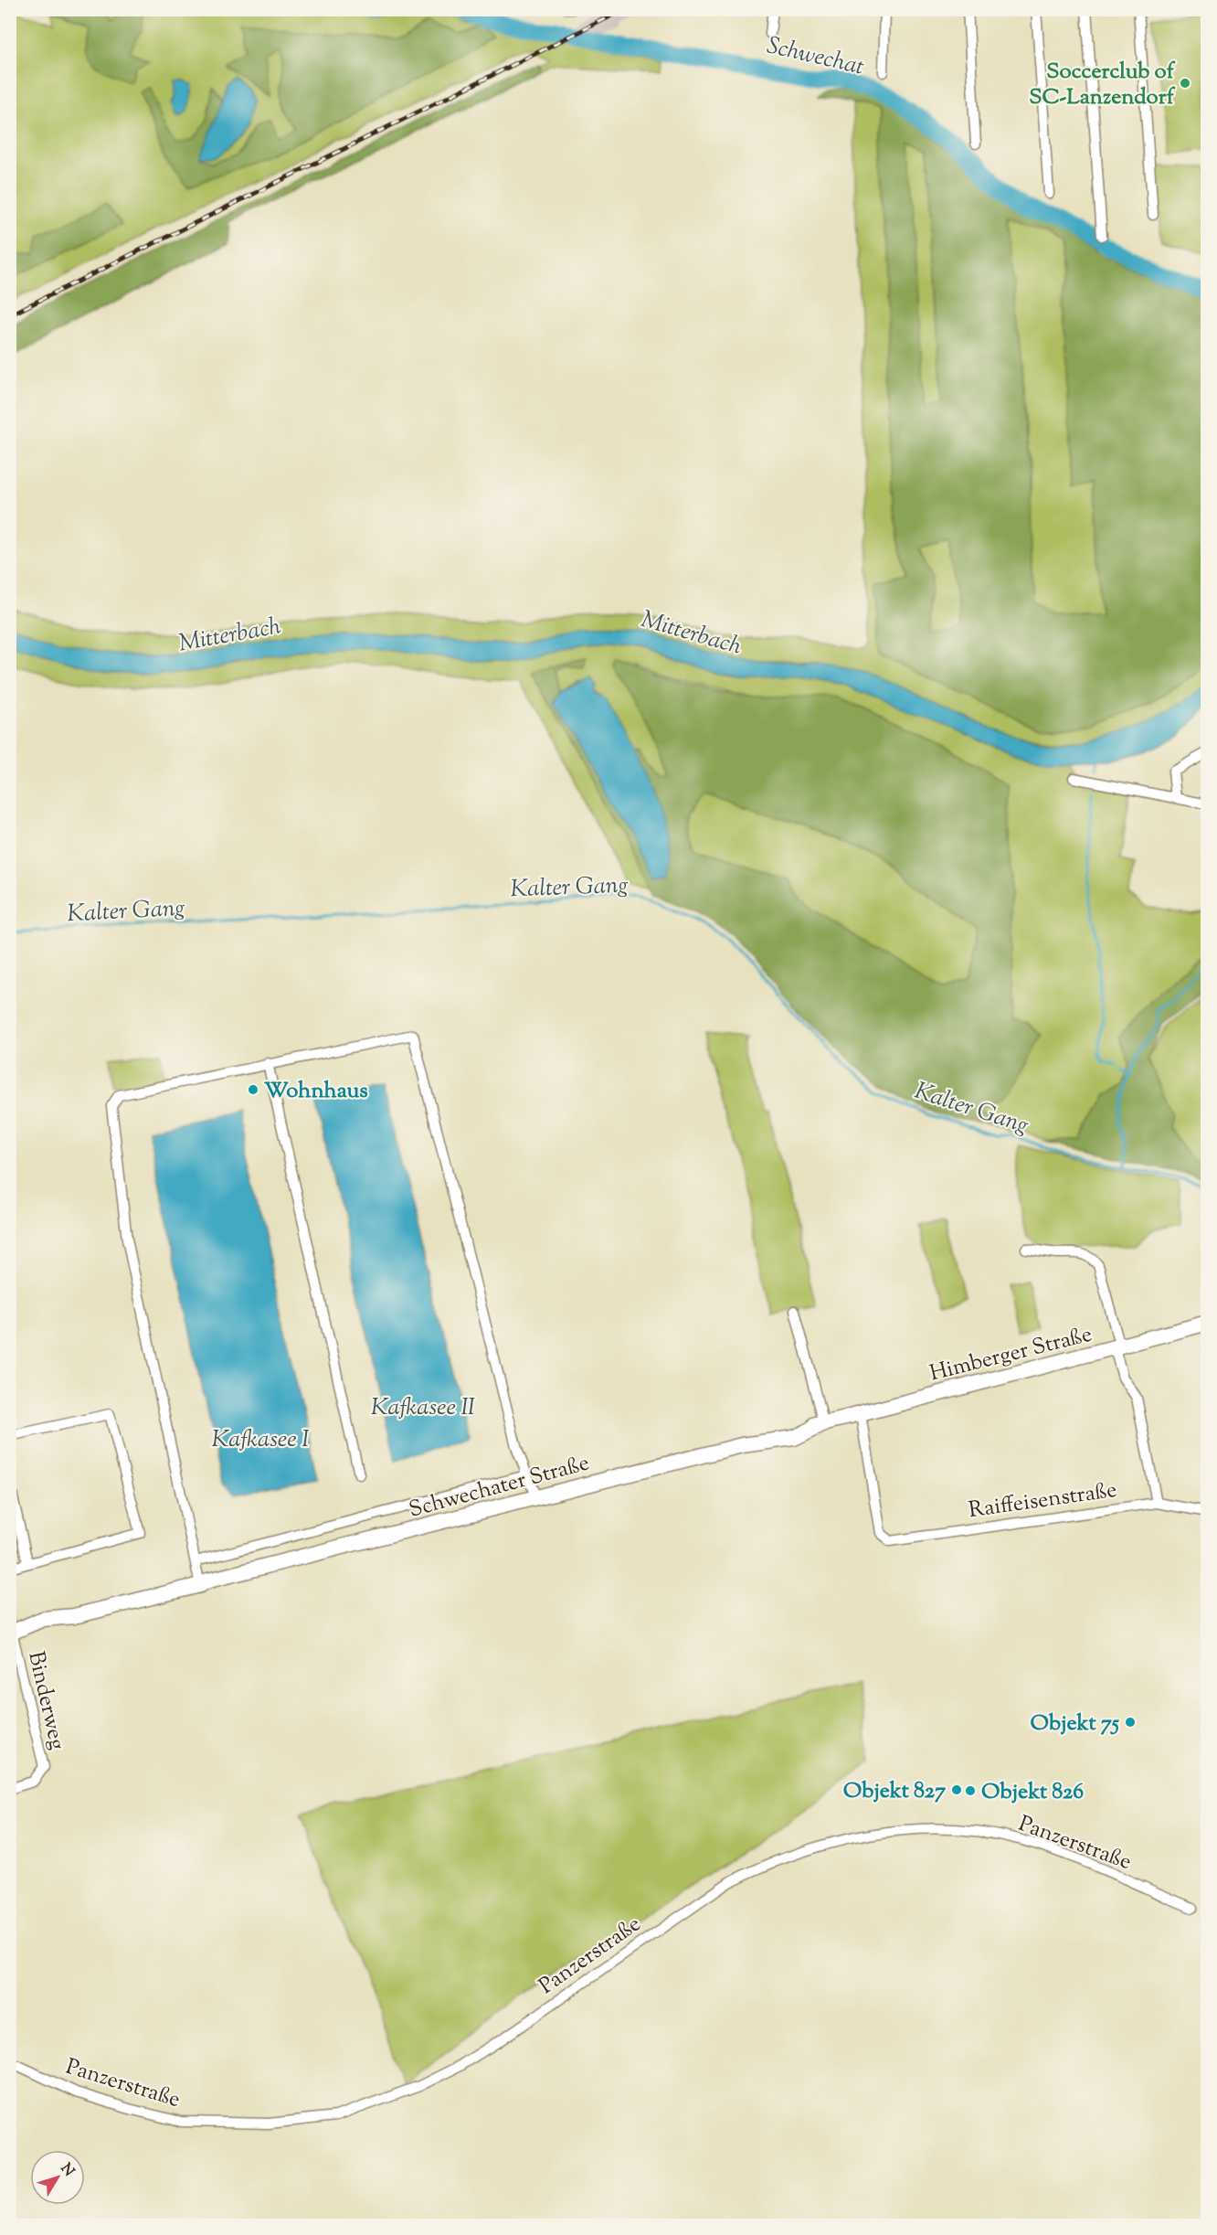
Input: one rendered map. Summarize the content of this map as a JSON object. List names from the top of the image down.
{
  "streets": {
    "main road": ["Himberger Straße", "Schwechater Straße"],
    "street": ["Raiffeisenstraße", "Binderweg", "Panzerstraße"]
  },
  "crossings": [
    ["Himberger Straße", "Schwechater Straße"],
    ["Himberger Straße", "Raiffeisenstraße"],
    ["Schwechater Straße", "Binderweg"]
  ],
  "water": [
    "Schwechat",
    "Mitterbach",
    "Kalter Gang",
    "Kafkasee II",
    "Kafkasee I"
  ],
  "places": [
    "Soccerclub of SC-Lanzendorf",
    "Wohnhaus",
    "Objekt 75",
    "Objekt 827",
    "Objekt 826"
  ],
  "north": "top right"
}
